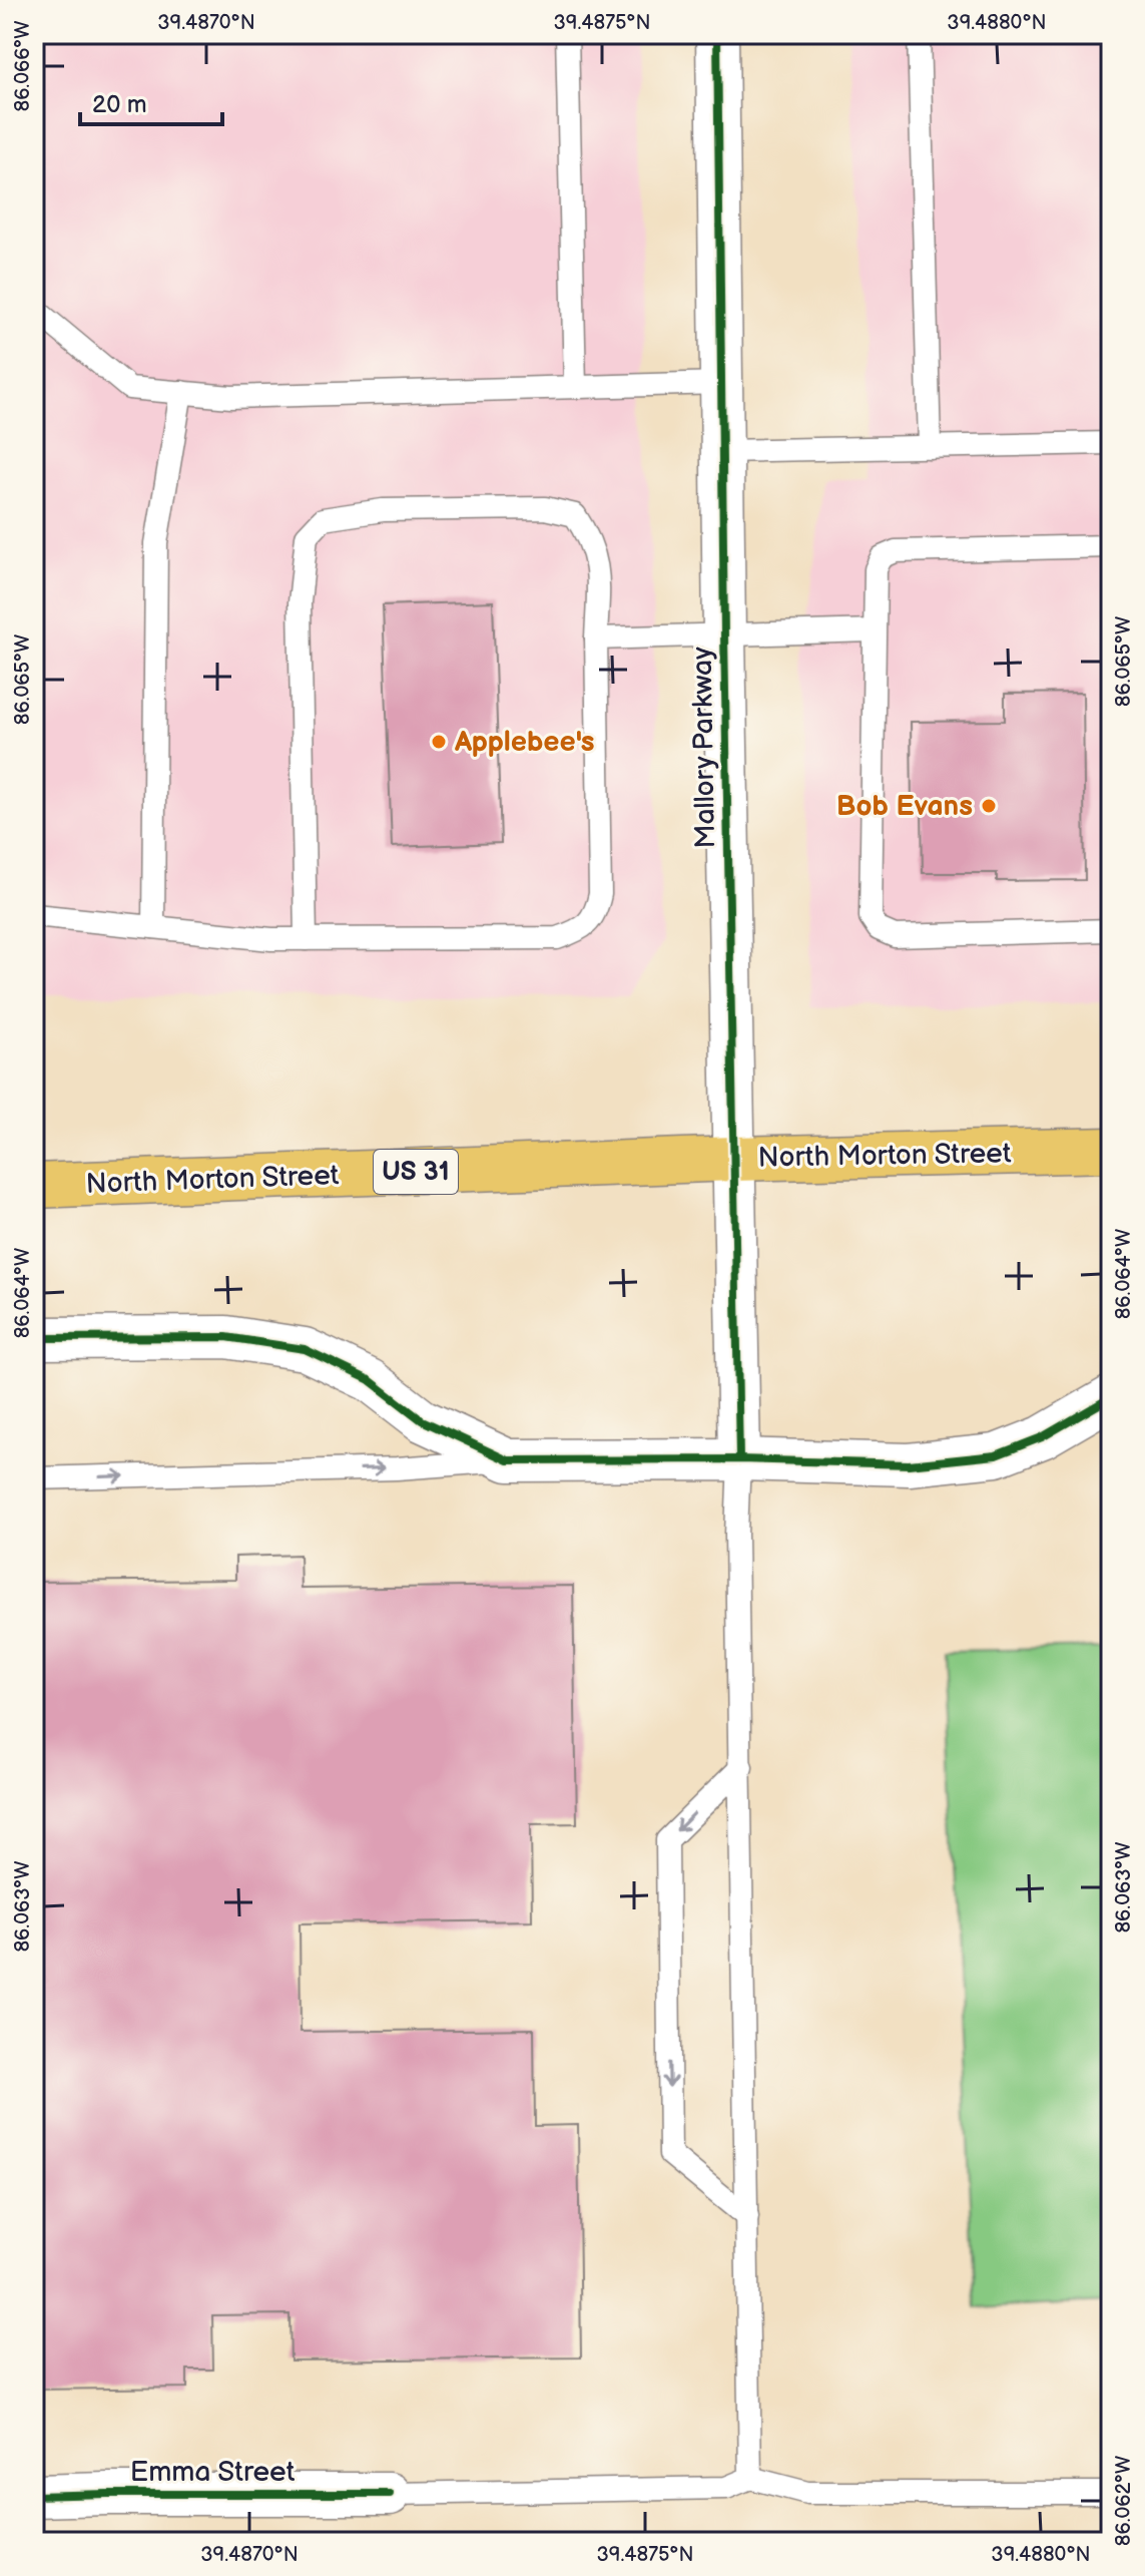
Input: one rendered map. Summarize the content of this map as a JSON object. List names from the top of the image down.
{
  "streets": {
    "main road": ["North Morton Street", "US 31"],
    "street": ["Mallory Parkway", "Emma Street"]
  },
  "crossings": [
    ["Mallory Parkway", "North Morton Street"]
  ],
  "places": ["Applebee's", "Bob Evans"],
  "scale_bar": "20 m",
  "coordinates": [
    "39.4870°N",
    "39.4875°N",
    "39.4880°N",
    "86.066°W",
    "86.065°W",
    "86.064°W",
    "86.063°W",
    "86.062°W"
  ]
}
